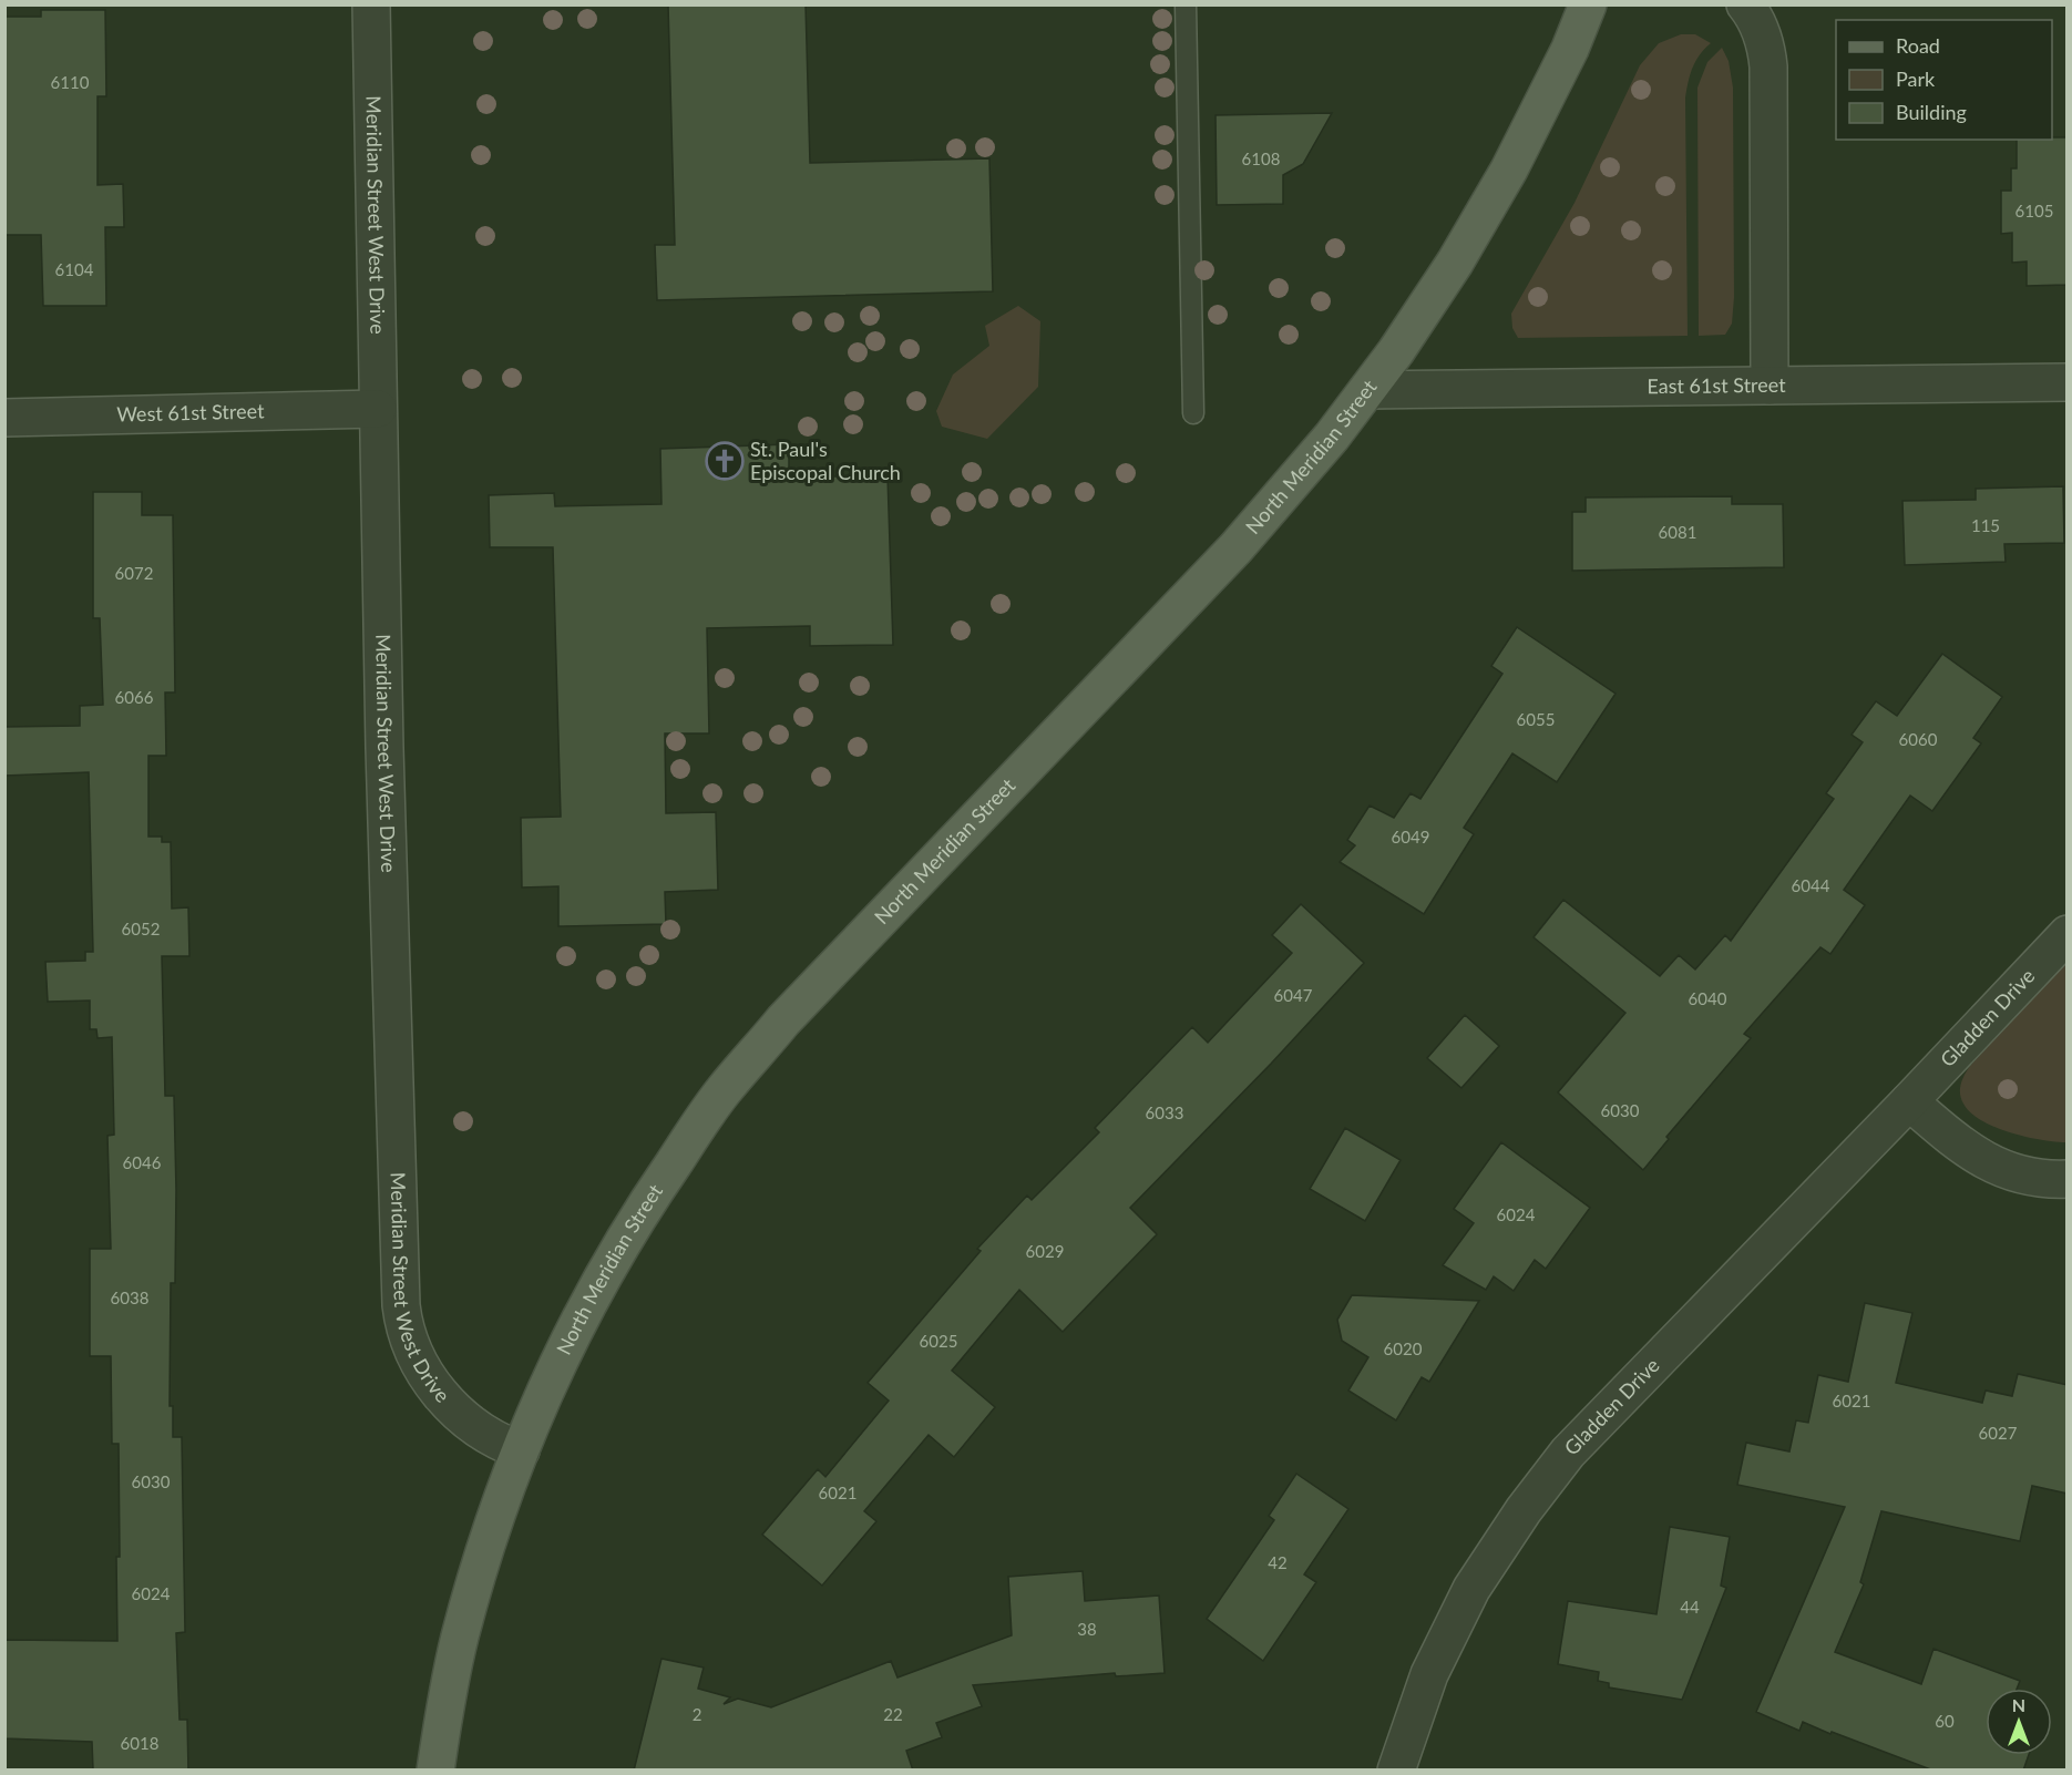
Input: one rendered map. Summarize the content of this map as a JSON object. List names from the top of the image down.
{
  "streets": {
    "main road": ["North Meridian Street"],
    "street": [
      "Meridian Street West Drive",
      "East 61st Street",
      "West 61st Street",
      "Gladden Drive"
    ]
  },
  "crossings": [
    ["Meridian Street West Drive", "West 61st Street"],
    ["Meridian Street West Drive", "North Meridian Street"],
    ["East 61st Street", "North Meridian Street"]
  ],
  "places": {
    "church": ["St. Paul's Episcopal Church"]
  },
  "house_numbers": [
    "6110",
    "6108",
    "6105",
    "6104",
    "115",
    "6081",
    "6072",
    "6066",
    "6055",
    "6060",
    "6049",
    "6044",
    "6052",
    "6047",
    "6040",
    "6030",
    "6033",
    "6046",
    "6024",
    "6029",
    "6038",
    "6025",
    "6020",
    "6021",
    "6027",
    "6030",
    "6021",
    "42",
    "6024",
    "44",
    "38",
    "2",
    "22",
    "60",
    "6018"
  ],
  "legend": ["Road", "Park", "Building"],
  "north": "top"
}
